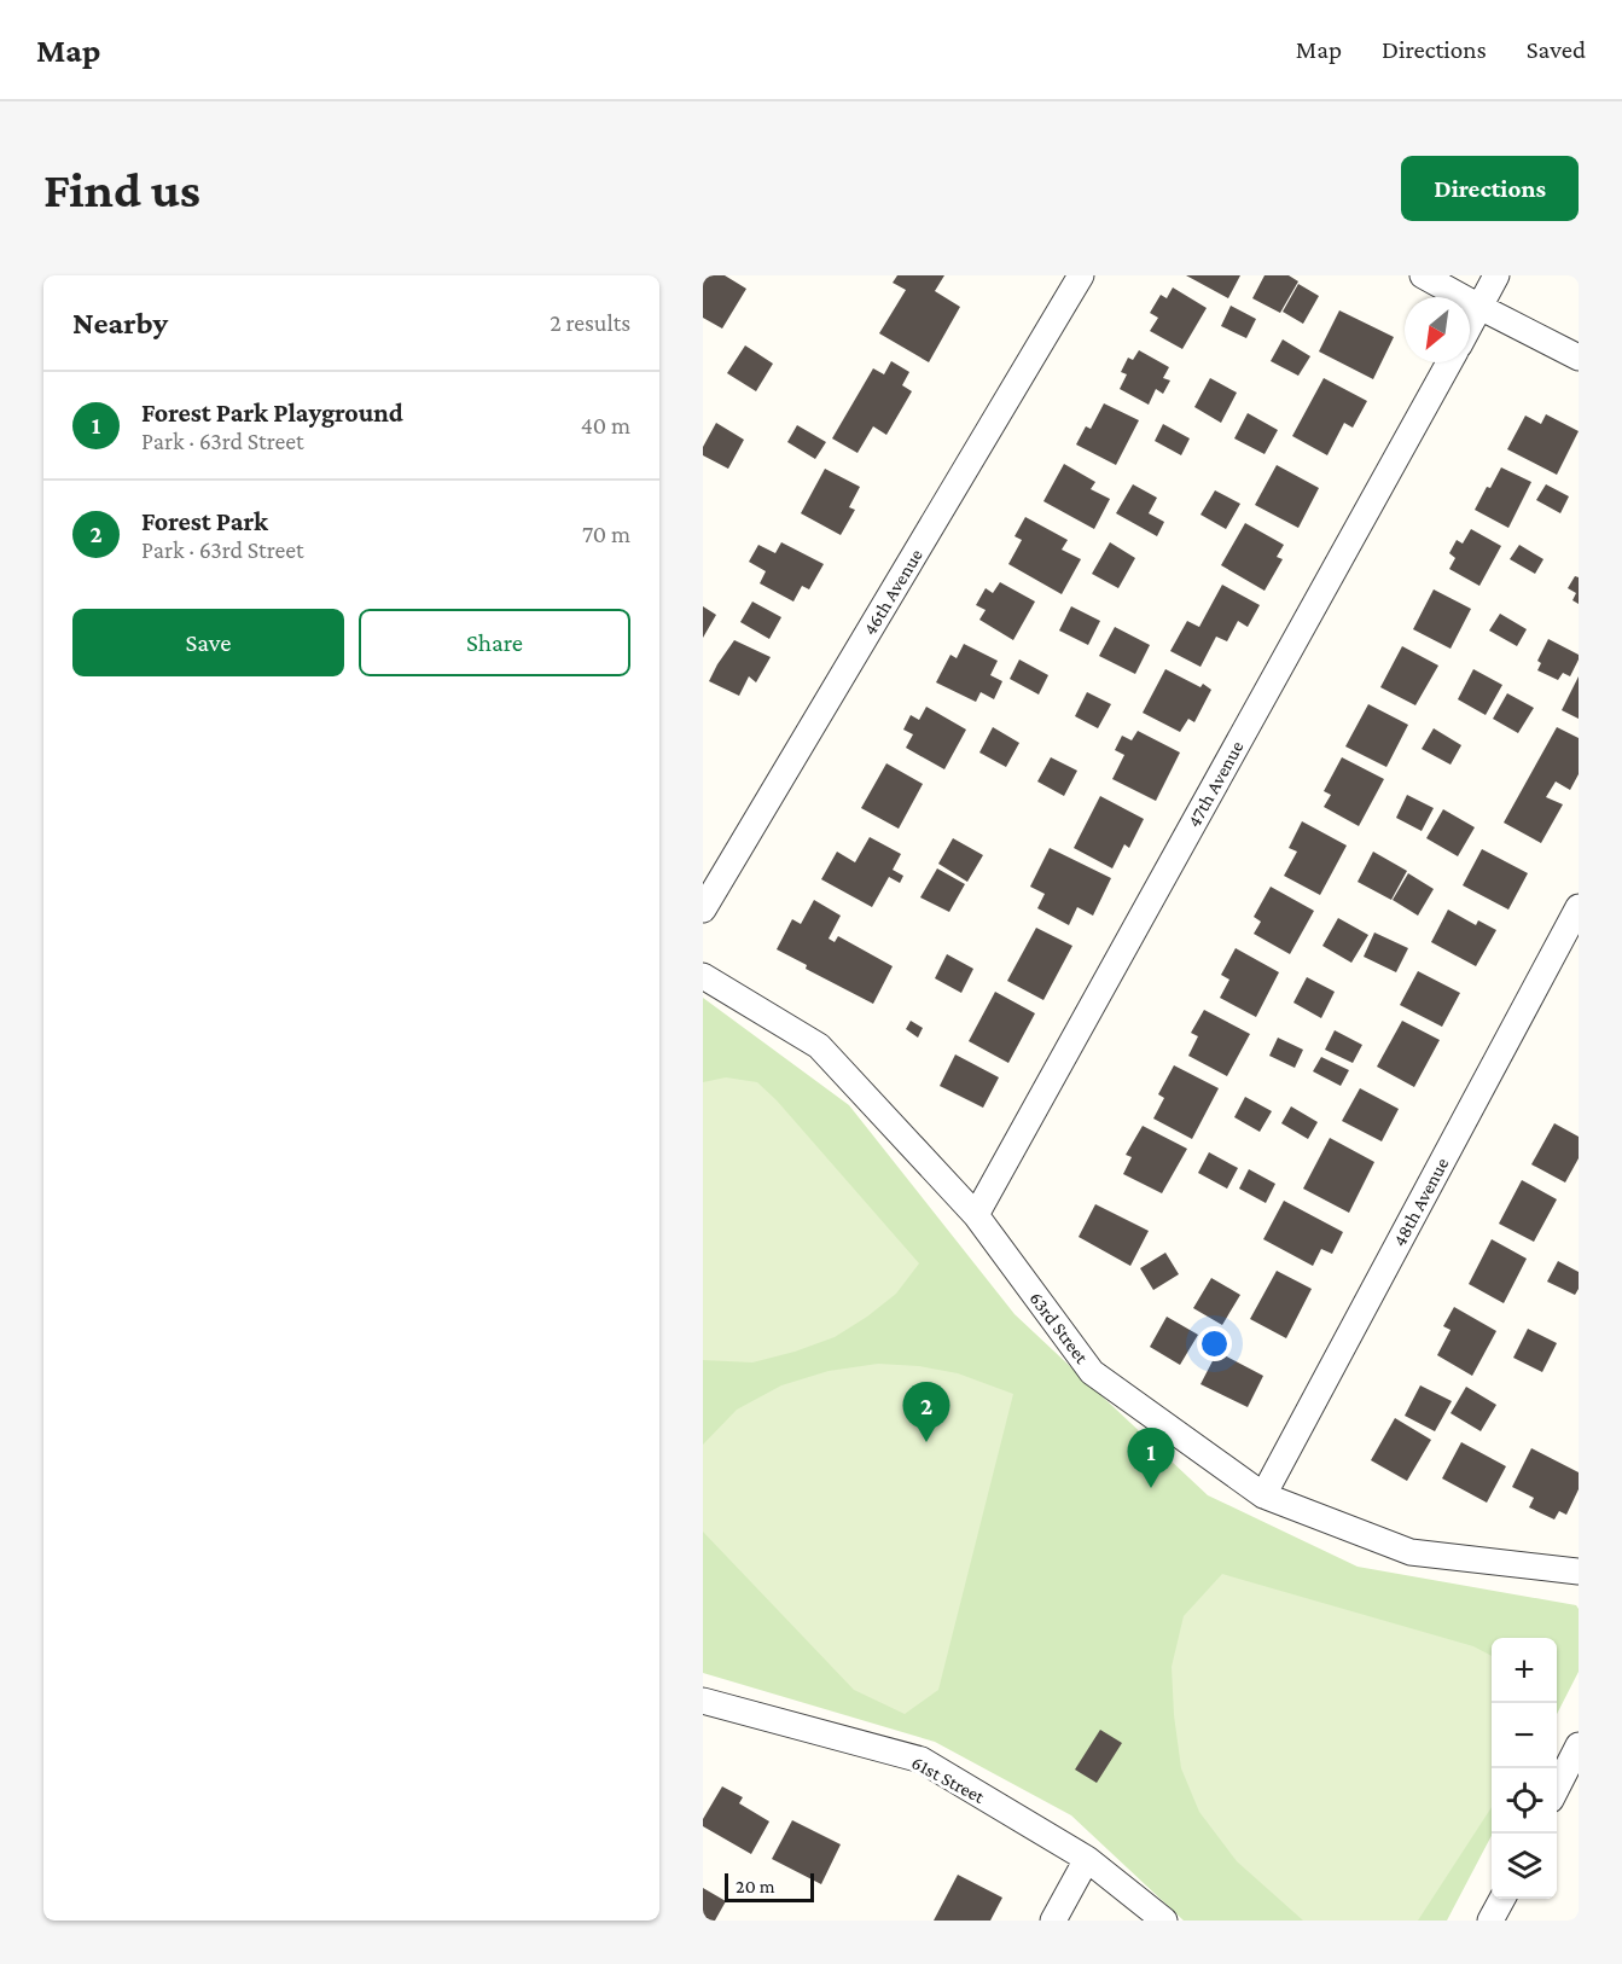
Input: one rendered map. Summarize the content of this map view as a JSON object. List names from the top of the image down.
{
  "streets": {
    "street": [
      "46th Avenue",
      "47th Avenue",
      "48th Avenue",
      "63rd Street",
      "61st Street"
    ]
  },
  "crossings": [
    ["47th Avenue", "63rd Street"],
    ["48th Avenue", "63rd Street"]
  ],
  "scale_bar": "20 m",
  "north": "bottom left",
  "page": {
    "header": "Map",
    "nav": ["Map", "Directions", "Saved"],
    "buttons": [
      "Directions",
      ["Save", "Share"]
    ],
    "title": "Find us",
    "heading": ["Nearby", "2 results"],
    "list": [
      {
        "mark": "1",
        "name": "Forest Park Playground",
        "note": "Park · 63rd Street",
        "value": "40 m"
      },
      {
        "mark": "2",
        "name": "Forest Park",
        "note": "Park · 63rd Street",
        "value": "70 m"
      }
    ],
    "pins": ["2", "1"],
    "map_buttons": ["+", "−"],
    "scale": "20 m"
  }
}
